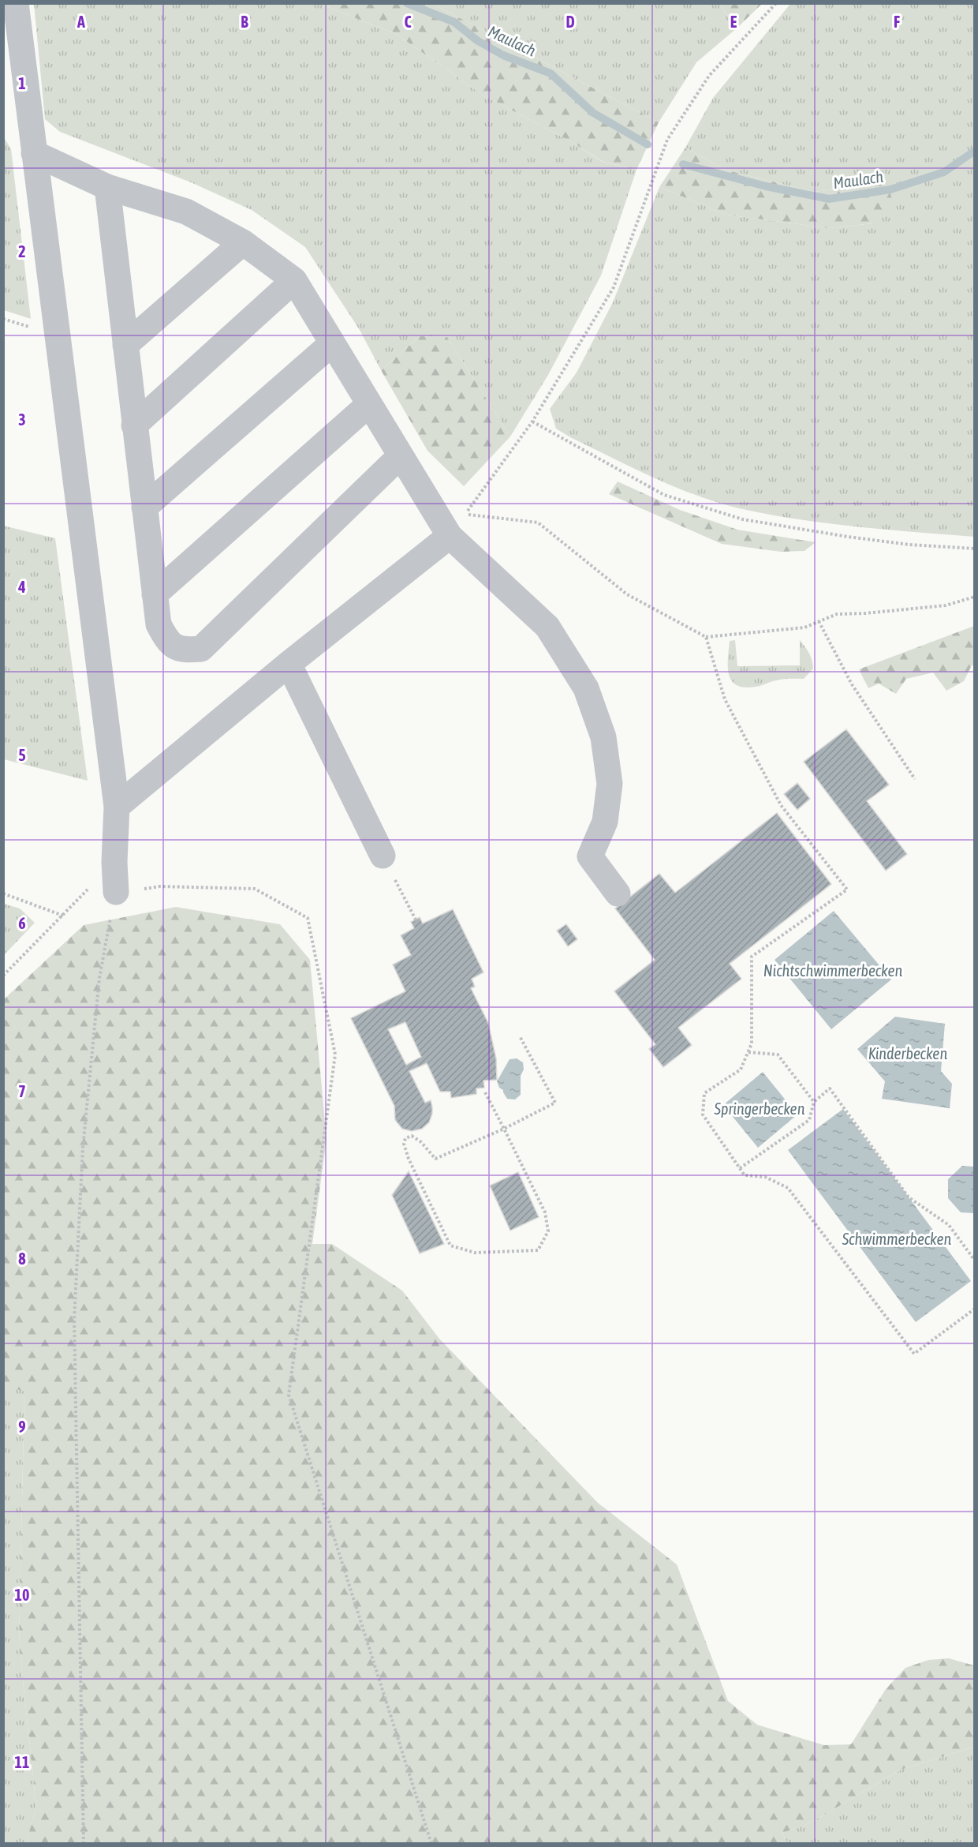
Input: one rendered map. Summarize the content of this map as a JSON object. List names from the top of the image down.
{
  "water": [
    "Maulach",
    "Nichtschwimmerbecken",
    "Kinderbecken",
    "Springerbecken",
    "Schwimmerbecken"
  ],
  "grid": {
    "columns": [
      "A",
      "B",
      "C",
      "D",
      "E",
      "F"
    ],
    "rows": [
      "1",
      "2",
      "3",
      "4",
      "5",
      "6",
      "7",
      "8",
      "9",
      "10",
      "11"
    ]
  }
}
